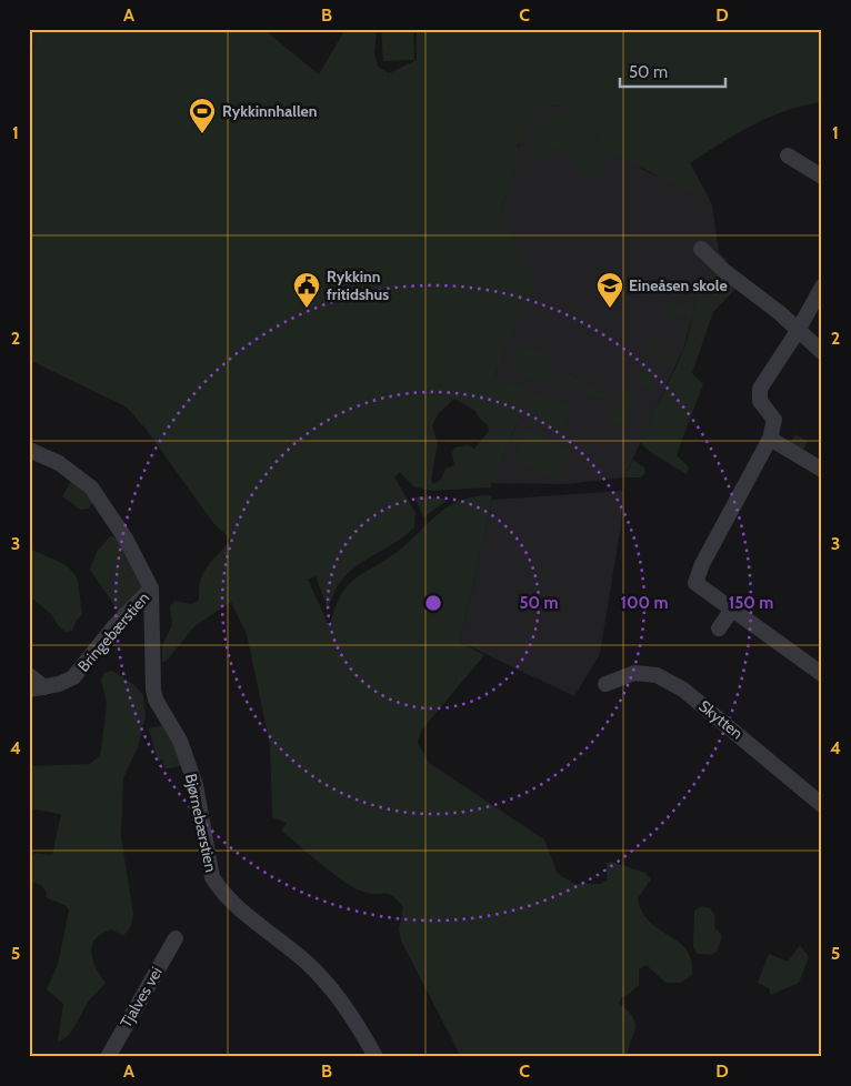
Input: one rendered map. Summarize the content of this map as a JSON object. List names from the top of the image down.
{
  "streets": {
    "street": [
      "Bringebærstien",
      "Skytten",
      "Bjørnebærstien",
      "Tjalves vei"
    ]
  },
  "crossings": [
    ["Bringebærstien", "Bjørnebærstien"]
  ],
  "places": {
    "sports": ["Rykkinnhallen"],
    "public building": ["Rykkinn fritidshus"],
    "school or university": ["Eineåsen skole"]
  },
  "scale_bar": "50 m",
  "grid": {
    "columns": [
      "A",
      "B",
      "C",
      "D"
    ],
    "rows": [
      "1",
      "2",
      "3",
      "4",
      "5"
    ]
  },
  "rings": ["50 m", "100 m", "150 m"]
}
